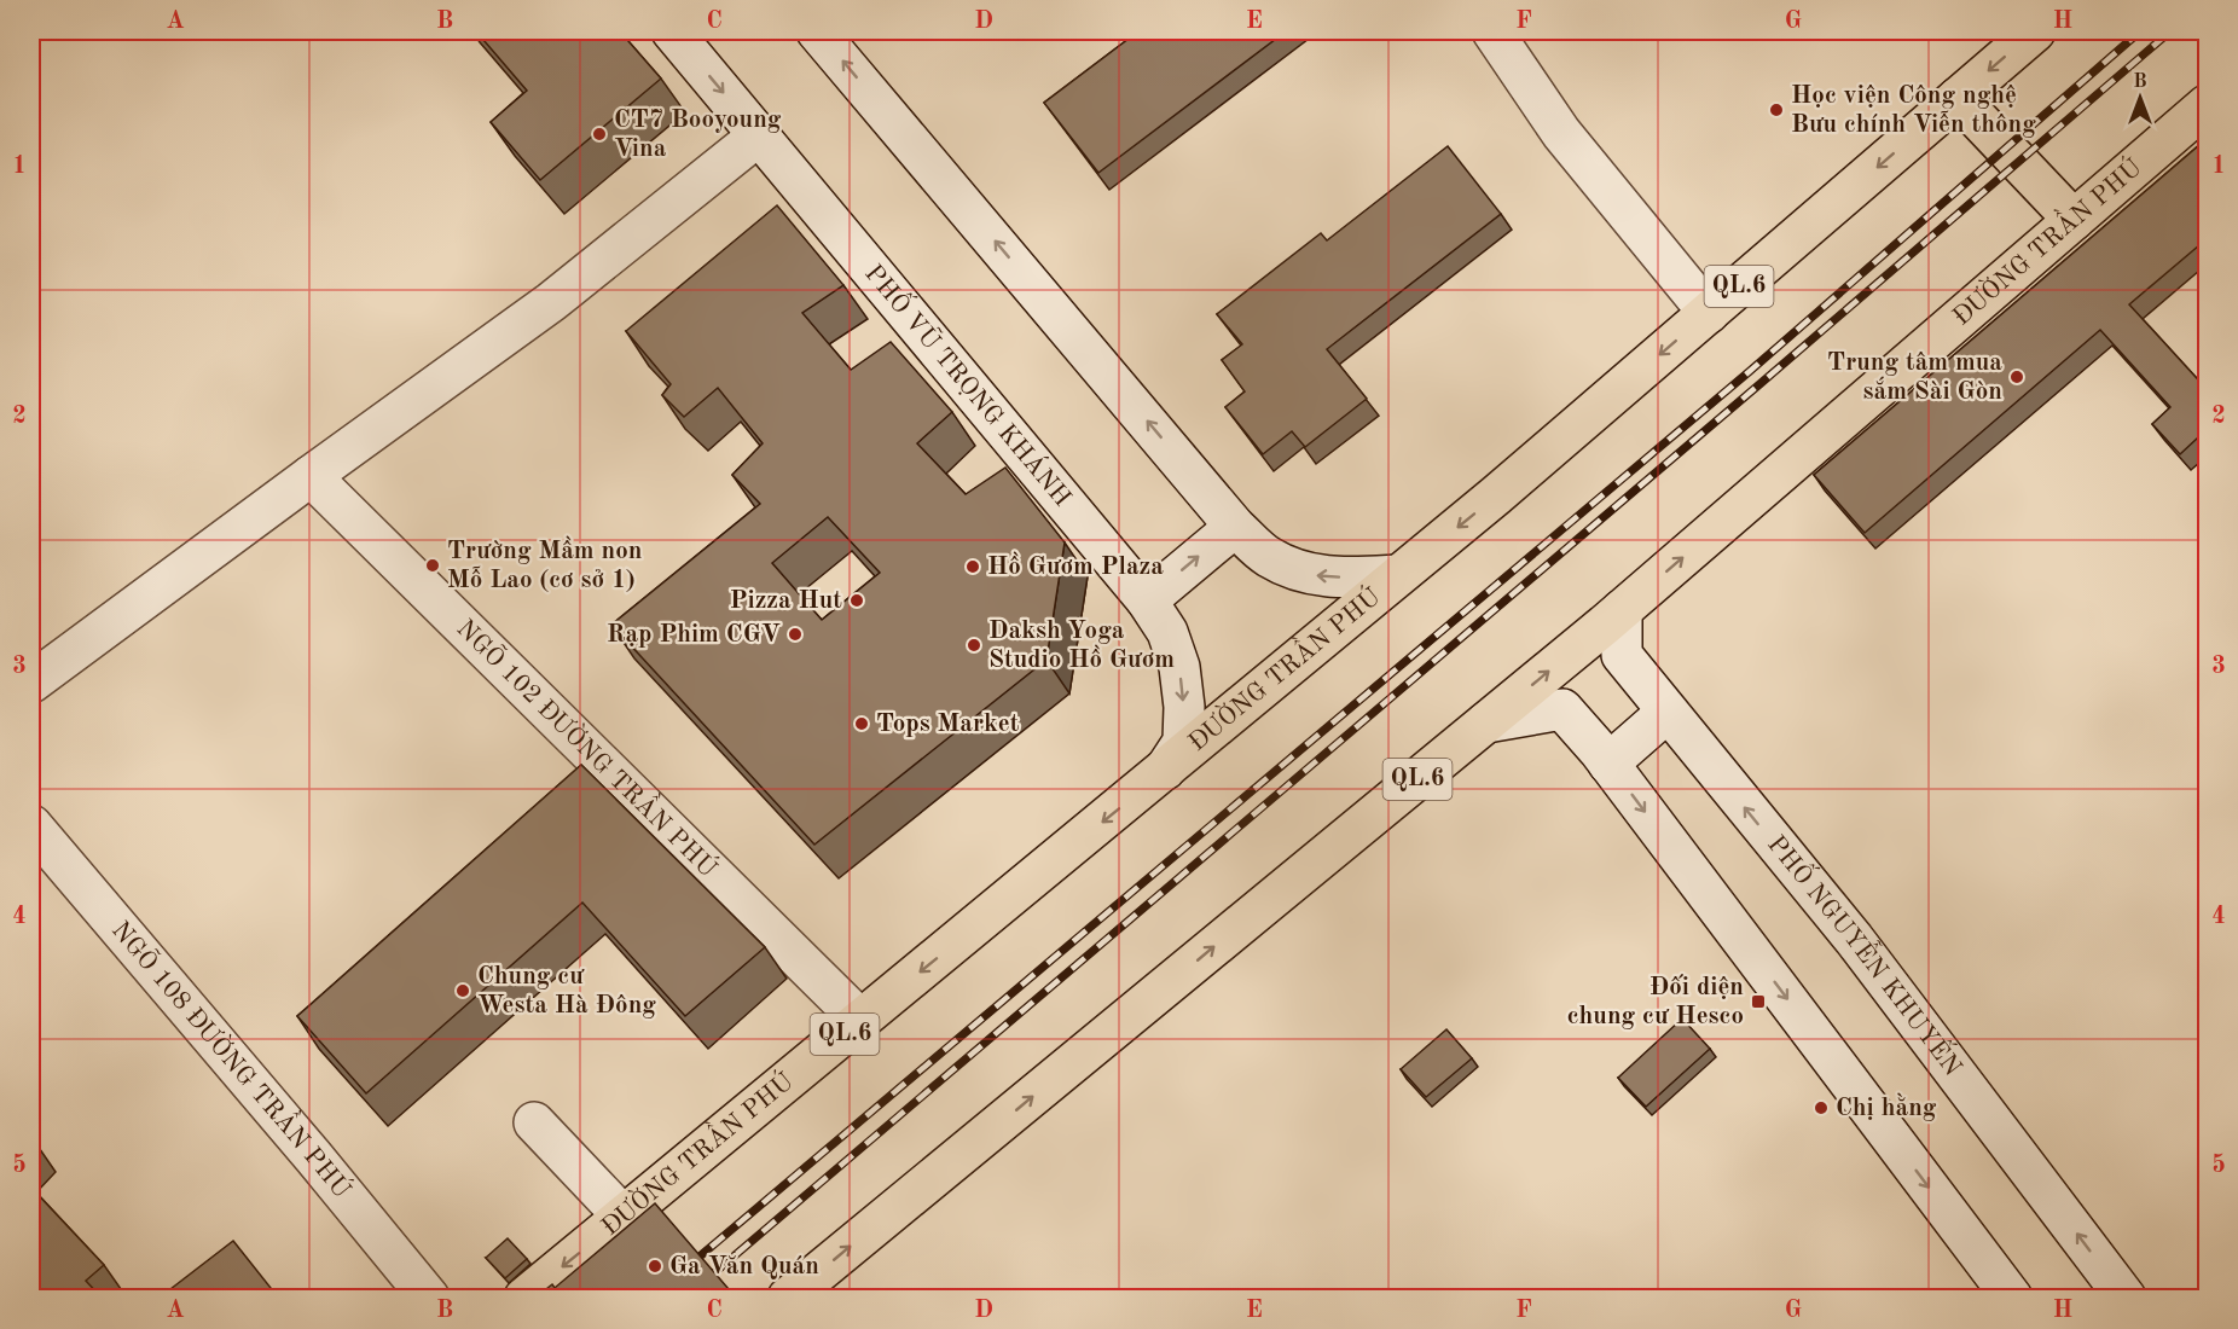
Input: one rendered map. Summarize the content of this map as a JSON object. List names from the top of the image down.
{
  "streets": {
    "highway": ["ĐƯỜNG TRẦN PHÚ", "QL.6"],
    "street": [
      "PHỐ VŨ TRỌNG KHÁNH",
      "NGÕ 102 ĐƯỜNG TRẦN PHÚ",
      "PHỐ NGUYỄN KHUYẾN",
      "NGÕ 108 ĐƯỜNG TRẦN PHÚ"
    ]
  },
  "crossings": [
    ["ĐƯỜNG TRẦN PHÚ", "PHỐ VŨ TRỌNG KHÁNH"],
    ["ĐƯỜNG TRẦN PHÚ", "NGÕ 102 ĐƯỜNG TRẦN PHÚ"],
    ["ĐƯỜNG TRẦN PHÚ", "PHỐ NGUYỄN KHUYẾN"]
  ],
  "places": {
    "other": [
      "Học viện Công nghệ Bưu chính Viễn thông",
      "CT7 Booyoung Vina",
      "Trung tâm mua sắm Sài Gòn",
      "Trường Mầm non Mỗ Lao (cơ sở 1)",
      "Hồ Gươm Plaza",
      "Pizza Hut",
      "Rạp Phim CGV",
      "Daksh Yoga Studio Hồ Gươm",
      "Tops Market",
      "Chung cư Westa Hà Đông",
      "Chị hằng",
      "Ga Văn Quán"
    ],
    "transit": ["Đối diện chung cư Hesco"]
  },
  "north": "top",
  "grid": {
    "columns": [
      "A",
      "B",
      "C",
      "D",
      "E",
      "F",
      "G",
      "H"
    ],
    "rows": [
      "1",
      "2",
      "3",
      "4",
      "5"
    ]
  }
}
